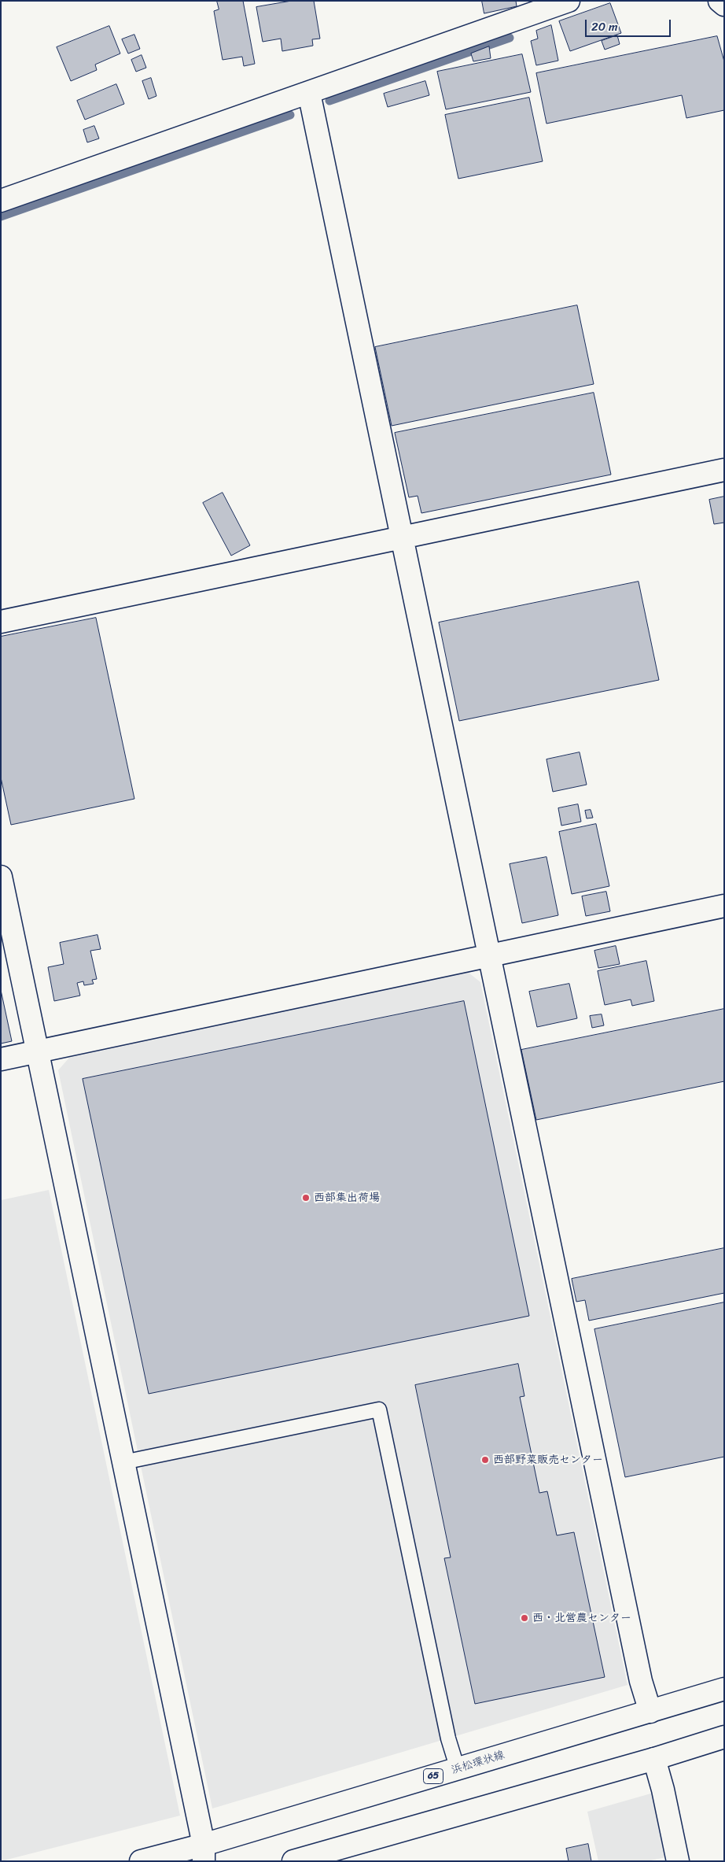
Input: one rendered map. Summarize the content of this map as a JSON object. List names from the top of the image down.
{
  "streets": {
    "street": ["浜松環状線", "65"]
  },
  "places": ["西部集出荷場", "西部野菜販売センター", "西・北営農センター"],
  "scale_bar": "20 m"
}
